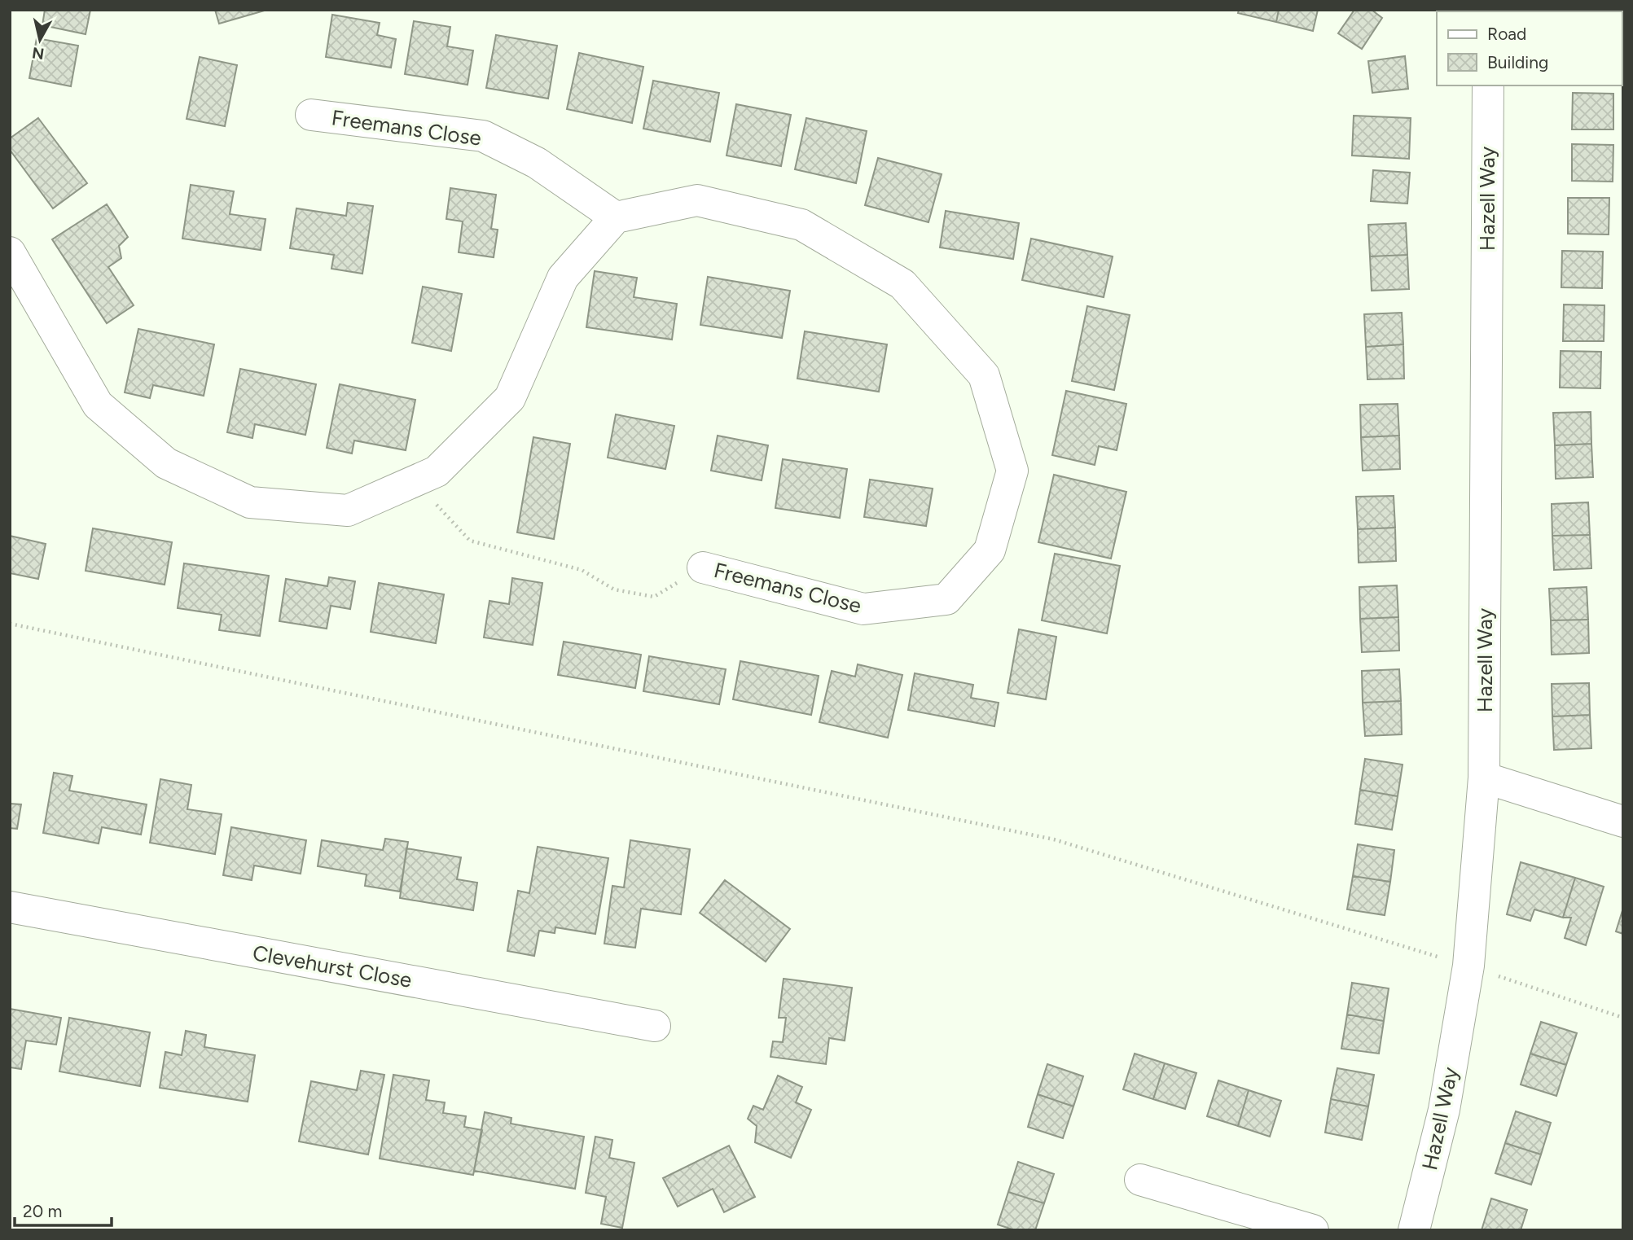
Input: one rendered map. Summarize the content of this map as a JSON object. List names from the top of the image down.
{
  "streets": {
    "street": ["Freemans Close", "Hazell Way", "Clevehurst Close"]
  },
  "legend": ["Road", "Building"],
  "scale_bar": "20 m",
  "north": "bottom"
}
